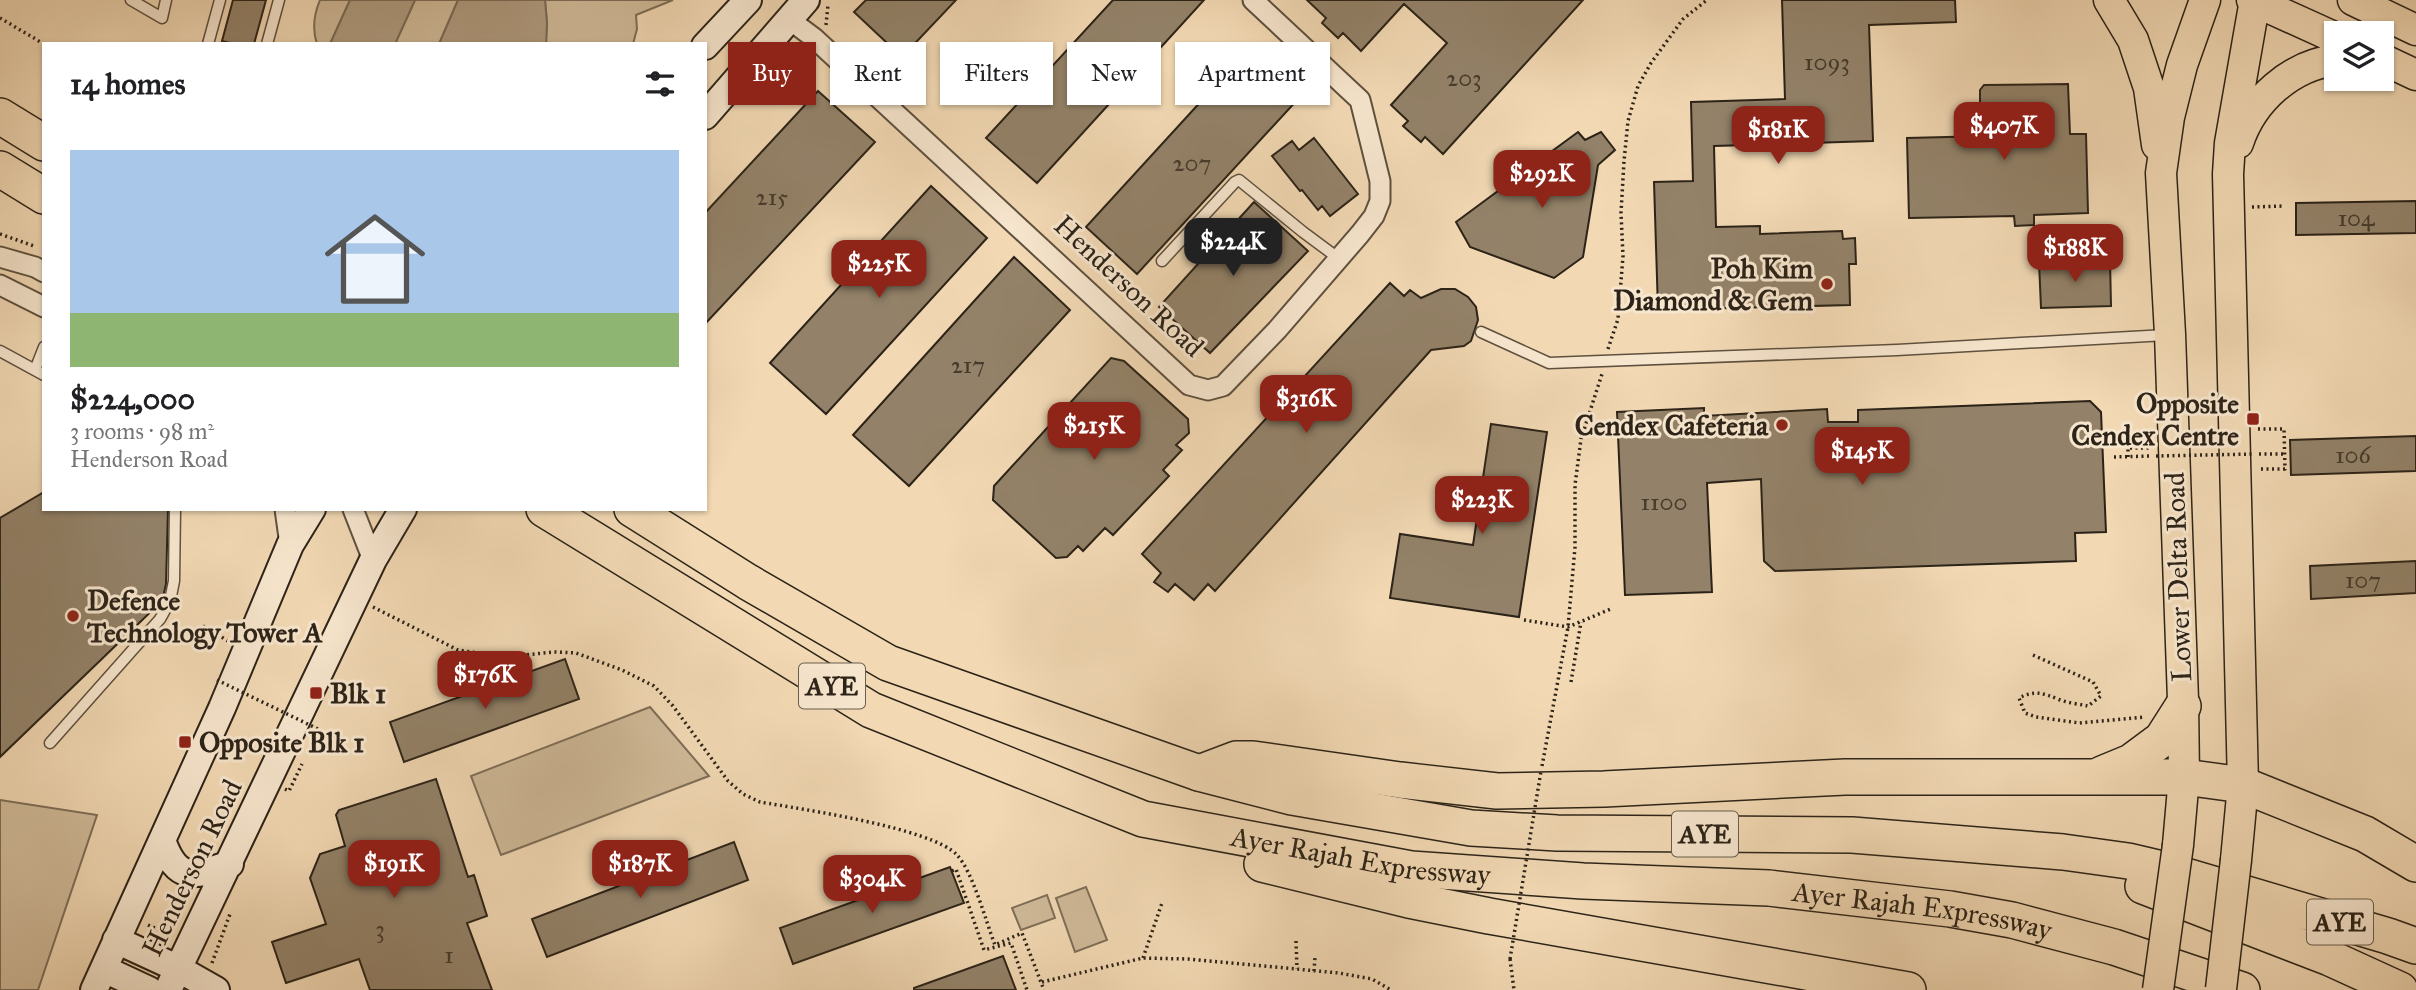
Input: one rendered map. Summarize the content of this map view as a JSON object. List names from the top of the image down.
{
  "streets": {
    "highway": ["AYE", "Ayer Rajah Expressway"],
    "main road": ["Henderson Road", "Lower Delta Road"]
  },
  "places": {
    "other": ["Poh Kim Diamond & Gem", "Cendex Cafeteria", "Defence Technology Tower A"],
    "transit": ["Opposite Cendex Centre", "Blk 1", "Opposite Blk 1"]
  },
  "house_numbers": [
    "1093",
    "203",
    "207",
    "215",
    "104",
    "217",
    "106",
    "1100",
    "107",
    "3",
    "1"
  ],
  "page": {
    "chip": [
      "Buy",
      "Rent",
      "Filters",
      "New",
      "Apartment"
    ],
    "heading": "14 homes",
    "price": [
      "$407K",
      "$181K",
      "$292K",
      "$224K",
      "$188K",
      "$225K",
      "$316K",
      "$215K",
      "$145K",
      "$223K",
      "$176K",
      "$191K",
      "$187K",
      "$304K"
    ],
    "list": [
      {
        "name": "$224,000",
        "note": "3 rooms · 98 m² · Henderson Road"
      }
    ]
  }
}
